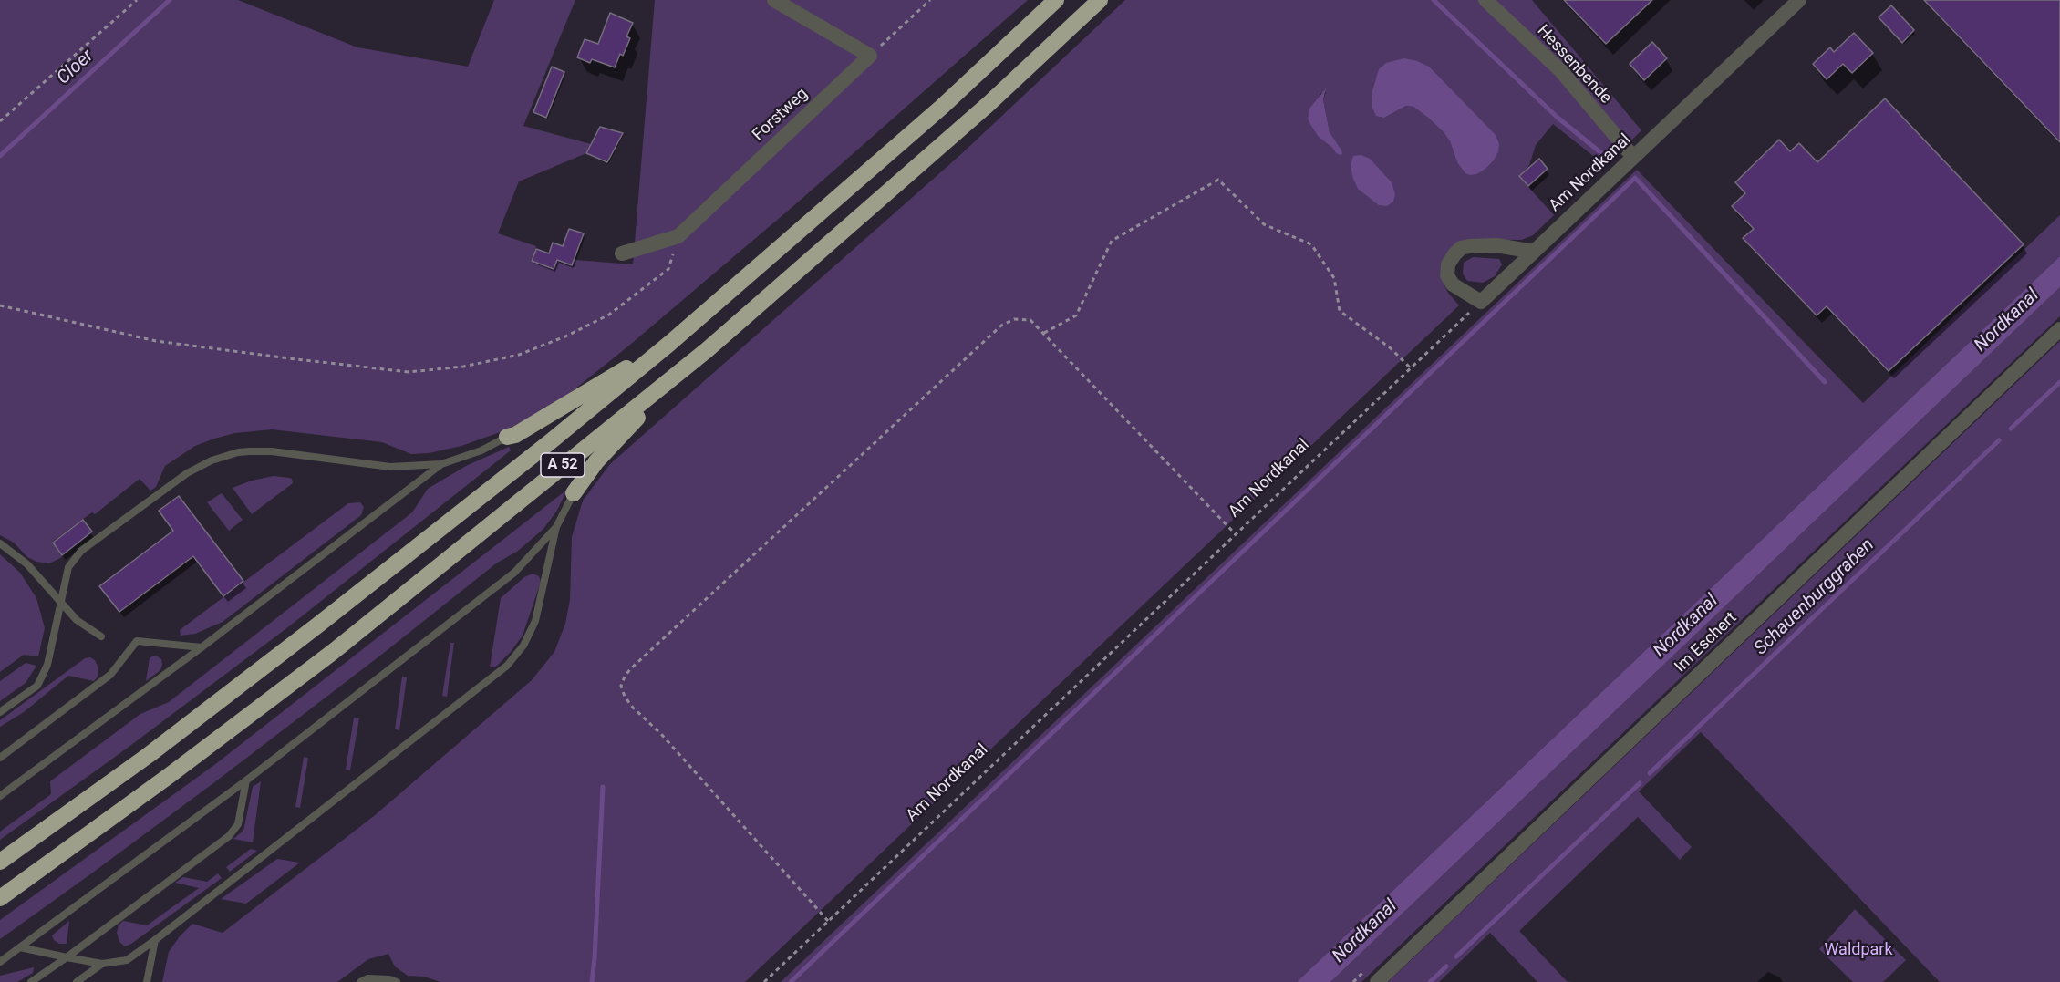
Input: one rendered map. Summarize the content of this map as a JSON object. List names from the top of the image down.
{
  "streets": {
    "highway": ["A 52"],
    "street": [
      "Hessenbende",
      "Forstweg",
      "Am Nordkanal",
      "Im Eschert"
    ]
  },
  "crossings": [
    ["Hessenbende", "Am Nordkanal"]
  ],
  "water": ["Cloer", "Nordkanal", "Schauenburggraben"],
  "parks": ["Waldpark"]
}
